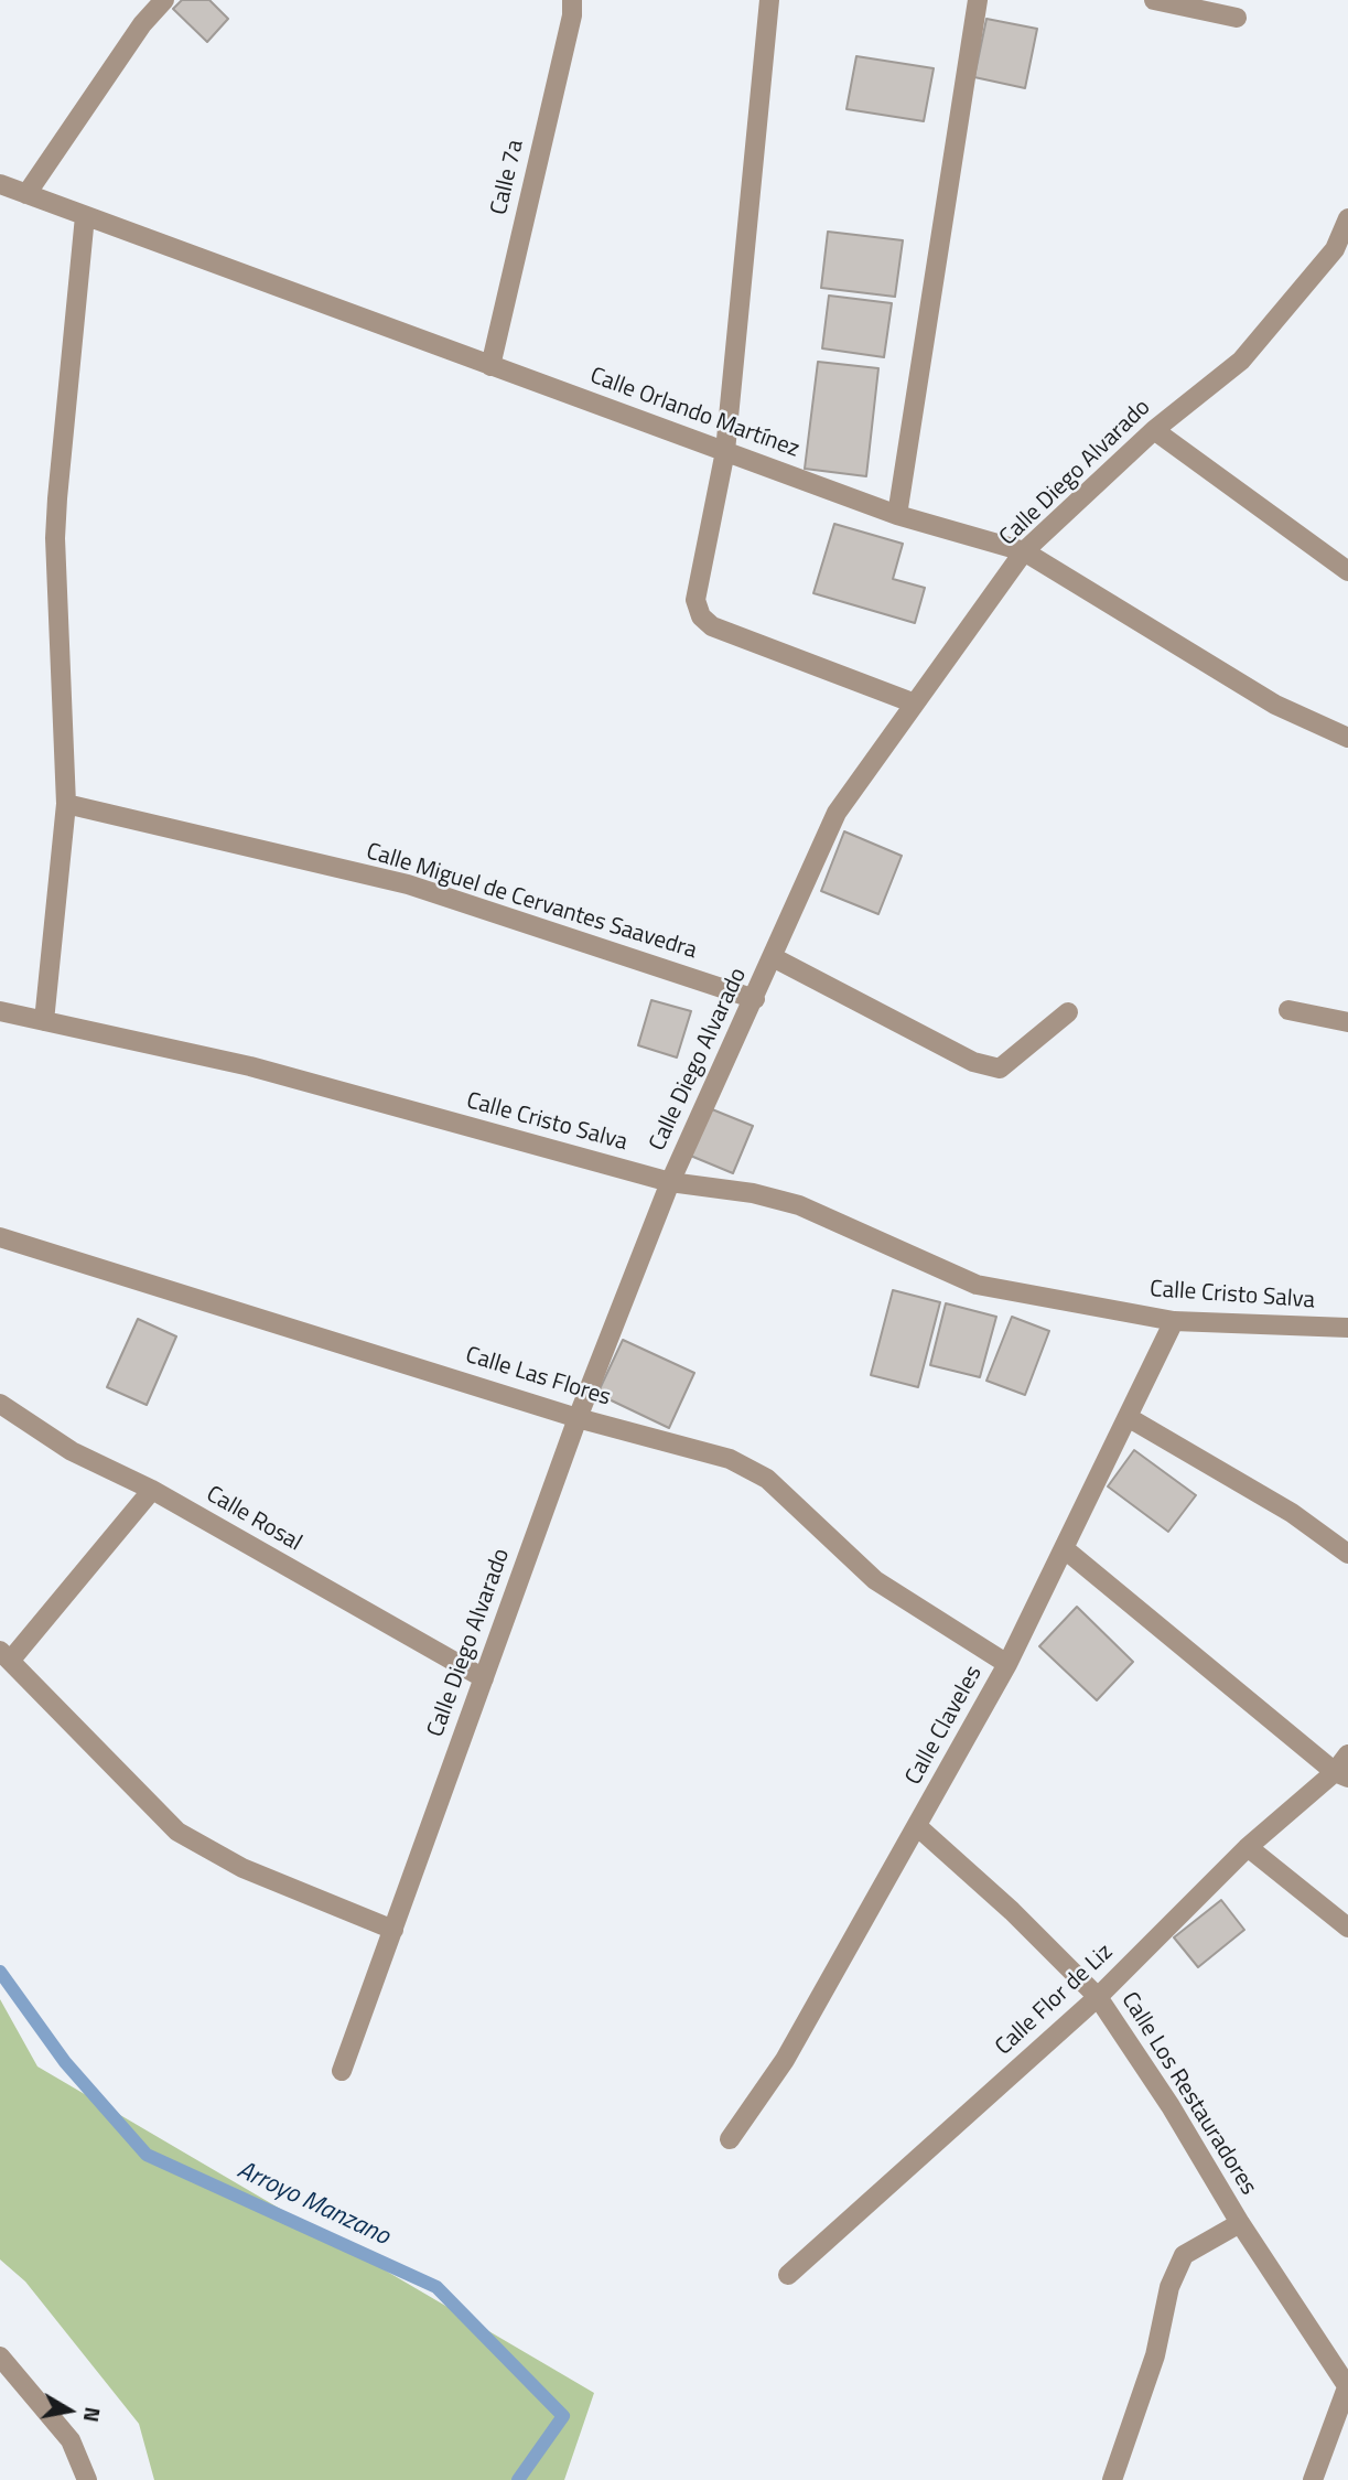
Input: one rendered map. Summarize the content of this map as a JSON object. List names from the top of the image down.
{
  "streets": {
    "street": [
      "Calle 7a",
      "Calle Orlando Martínez",
      "Calle Diego Alvarado",
      "Calle Miguel de Cervantes Saavedra",
      "Calle Cristo Salva",
      "Calle Las Flores",
      "Calle Rosal",
      "Calle Claveles",
      "Calle Flor de Liz",
      "Calle Los Restauradores"
    ]
  },
  "crossings": [
    ["Calle 7a", "Calle Orlando Martínez"],
    ["Calle Orlando Martínez", "Calle Diego Alvarado"],
    ["Calle Diego Alvarado", "Calle Miguel de Cervantes Saavedra"],
    ["Calle Diego Alvarado", "Calle Cristo Salva"],
    ["Calle Diego Alvarado", "Calle Las Flores"],
    ["Calle Diego Alvarado", "Calle Rosal"],
    ["Calle Cristo Salva", "Calle Claveles"],
    ["Calle Las Flores", "Calle Claveles"],
    ["Calle Claveles", "Calle Los Restauradores"],
    ["Calle Flor de Liz", "Calle Los Restauradores"]
  ],
  "water": ["Arroyo Manzano"],
  "north": "right"
}
